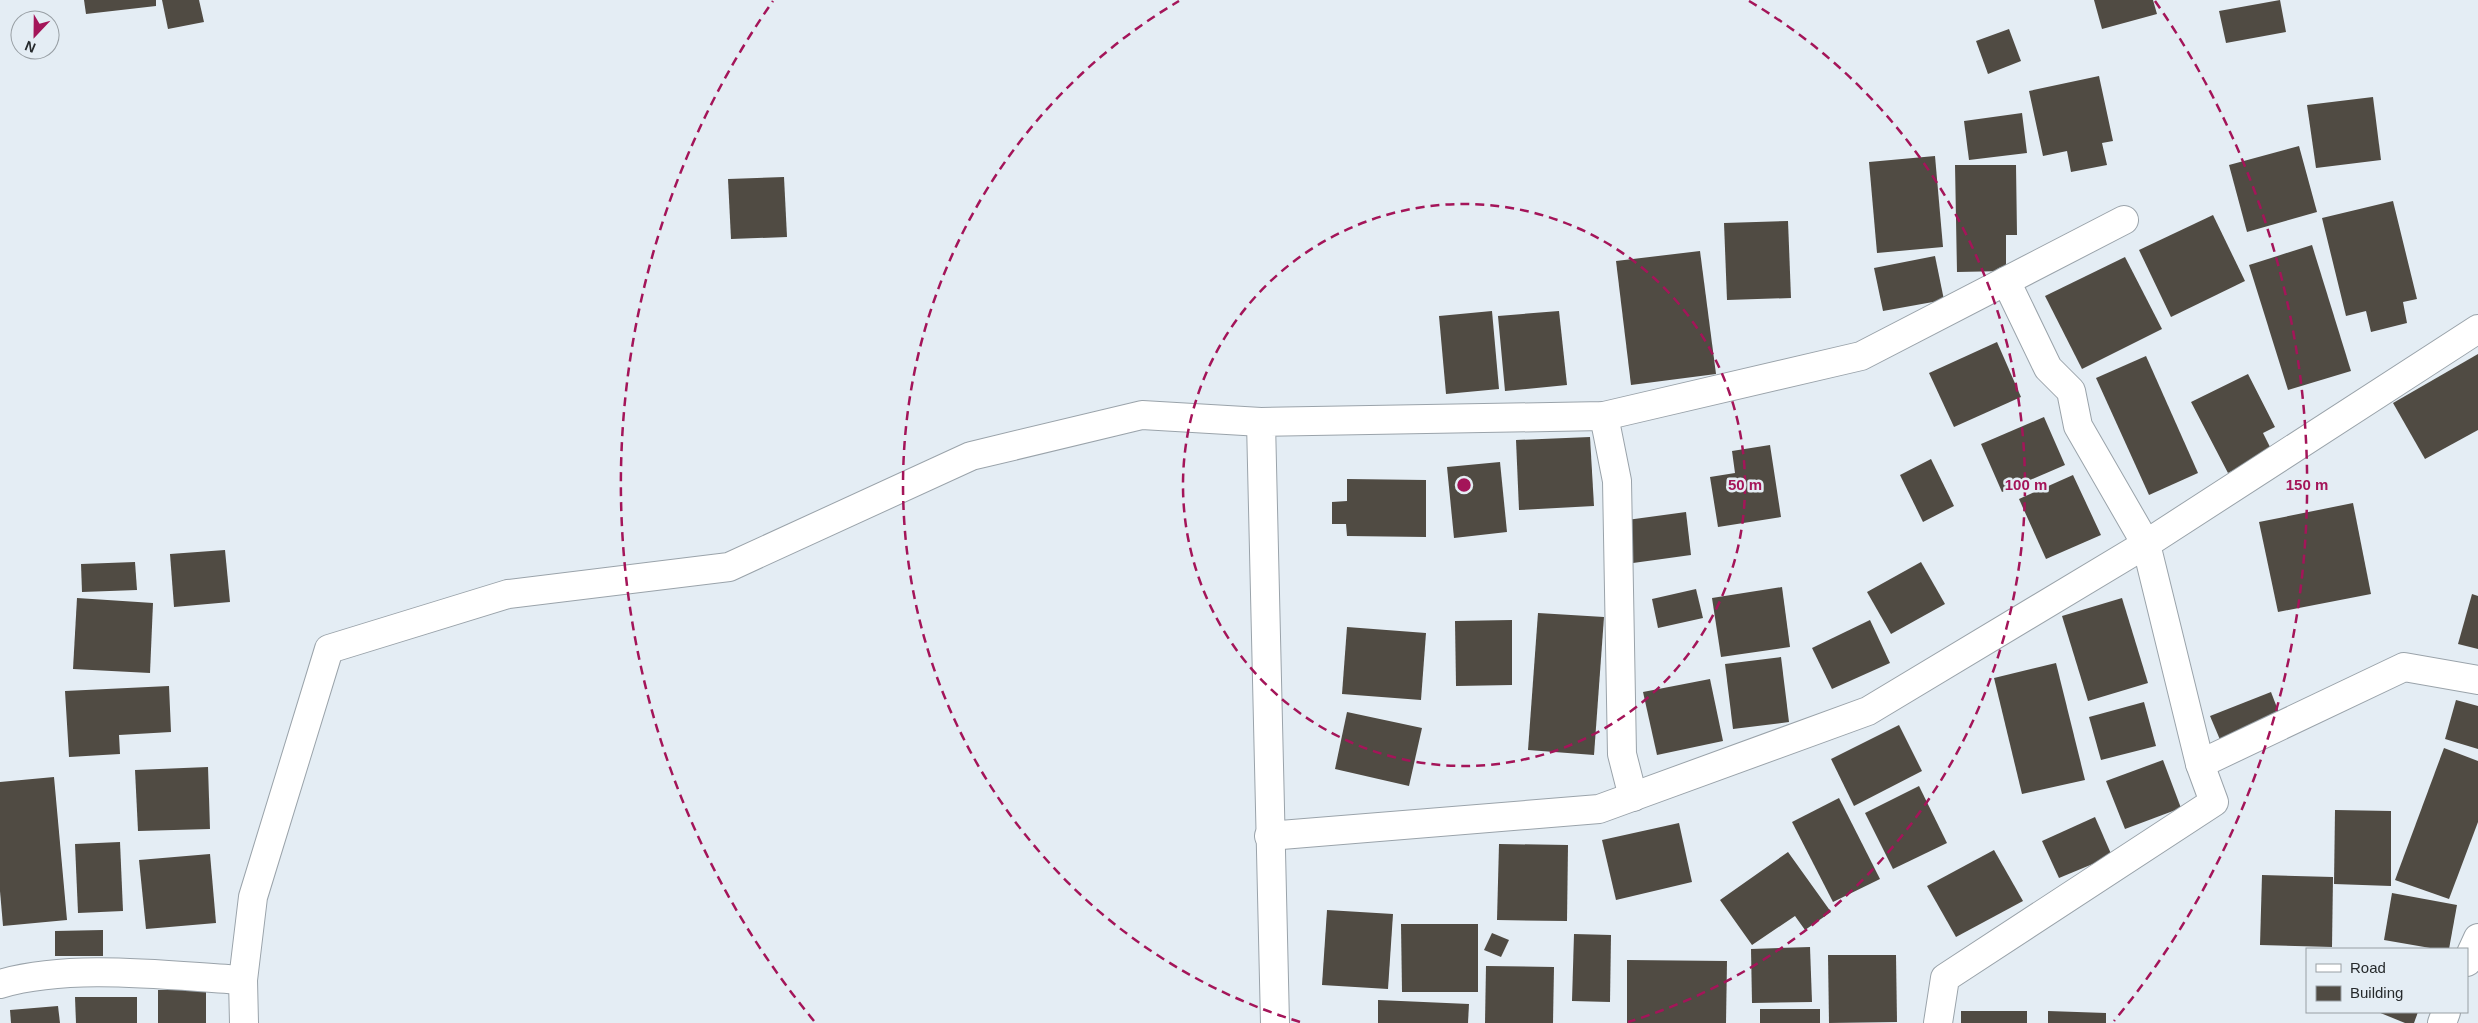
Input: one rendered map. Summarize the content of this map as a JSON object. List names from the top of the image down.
{
  "legend": ["Road", "Building"],
  "north": "bottom",
  "rings": ["50 m", "100 m", "150 m"]
}
